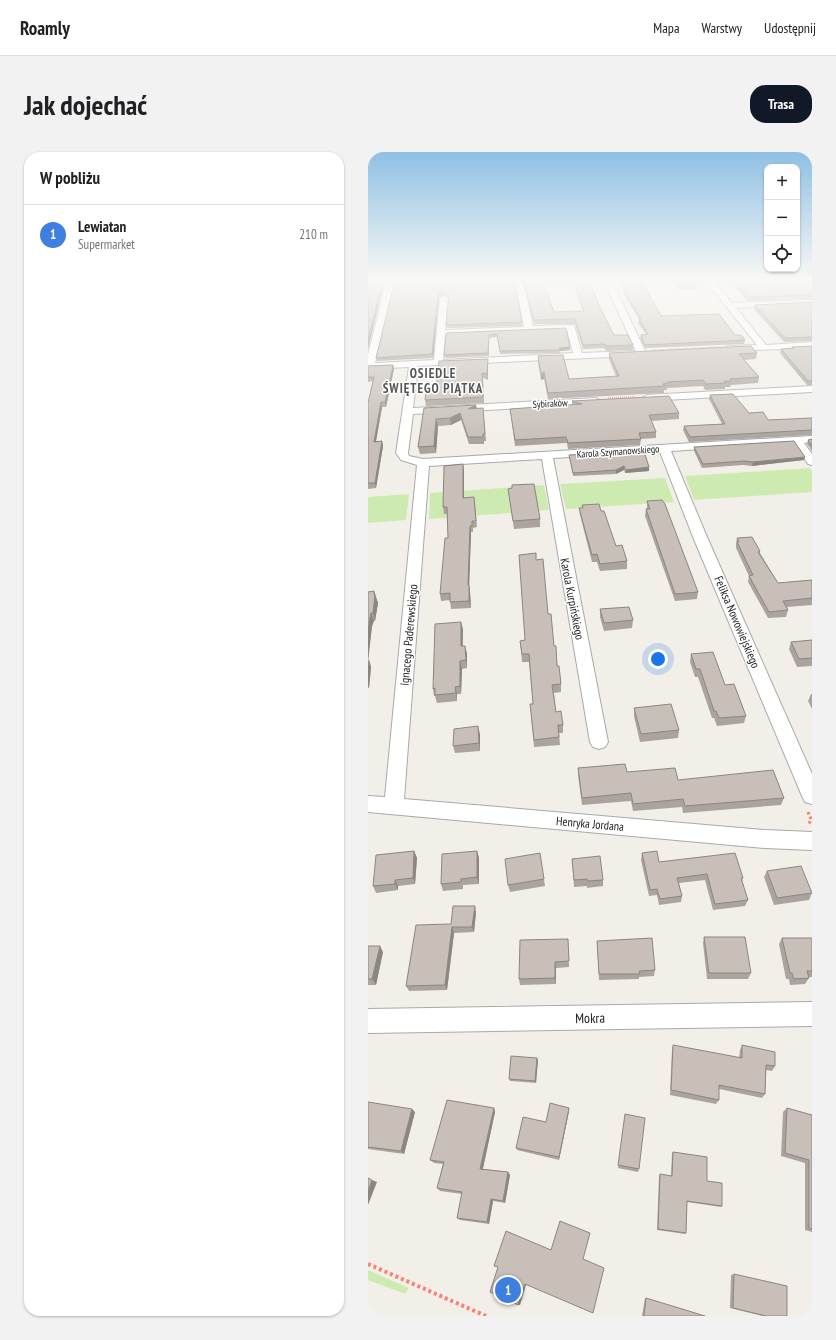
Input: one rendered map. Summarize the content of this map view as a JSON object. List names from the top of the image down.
{
  "streets": {
    "street": [
      "Sybiraków",
      "Karola Szymanowskiego",
      "Karola Kurpińskiego",
      "Feliksa Nowowiejskiego",
      "Ignacego Paderewskiego",
      "Henryka Jordana",
      "Mokra"
    ]
  },
  "crossings": [
    ["Karola Szymanowskiego", "Karola Kurpińskiego"],
    ["Karola Szymanowskiego", "Feliksa Nowowiejskiego"],
    ["Karola Szymanowskiego", "Ignacego Paderewskiego"],
    ["Ignacego Paderewskiego", "Henryka Jordana"]
  ],
  "districts": ["OSIEDLE ŚWIĘTEGO PIĄTKA"],
  "page": {
    "header": "Roamly",
    "nav": ["Mapa", "Warstwy", "Udostępnij"],
    "buttons": "Trasa",
    "title": "Jak dojechać",
    "heading": "W pobliżu",
    "map_buttons": ["+", "−"],
    "list": [
      {
        "mark": "1",
        "name": "Lewiatan",
        "note": "Supermarket",
        "value": "210 m"
      }
    ],
    "pins": "1"
  }
}
